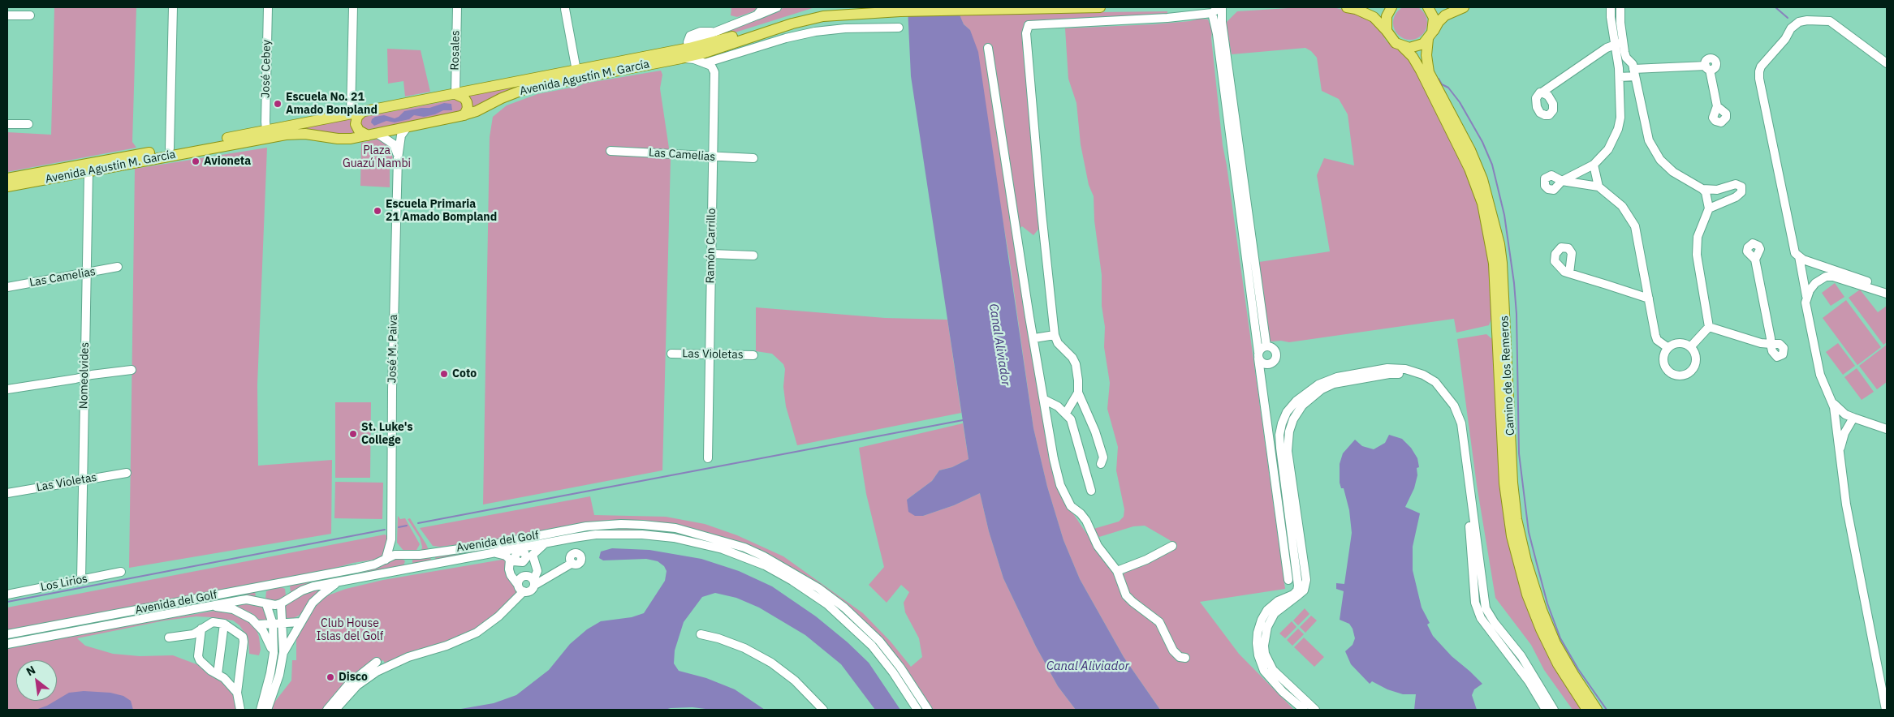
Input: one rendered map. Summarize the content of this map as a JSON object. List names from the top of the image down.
{
  "streets": {
    "main road": ["Avenida Agustín M. García", "Camino de los Remeros"],
    "street": [
      "Rosales",
      "José Cebey",
      "Las Camelias",
      "Ramón Carrillo",
      "José M. Paiva",
      "Las Violetas",
      "Nomeolvides",
      "Avenida del Golf",
      "Los Lirios"
    ]
  },
  "crossings": [
    ["Rosales", "Avenida Agustín M. García"],
    ["José Cebey", "Avenida Agustín M. García"],
    ["Avenida Agustín M. García", "José M. Paiva"],
    ["Avenida Agustín M. García", "Nomeolvides"],
    ["Las Camelias", "Ramón Carrillo"],
    ["Las Camelias", "Nomeolvides"],
    ["Ramón Carrillo", "Las Violetas"],
    ["José M. Paiva", "Avenida del Golf"],
    ["Las Violetas", "Nomeolvides"],
    ["Nomeolvides", "Los Lirios"]
  ],
  "water": ["Canal Aliviador"],
  "parks": ["Plaza Guazú Nambi", "Club House Islas del Golf"],
  "places": [
    "Escuela No. 21 Amado Bonpland",
    "Avioneta",
    "Escuela Primaria 21 Amado Bompland",
    "Coto",
    "St. Luke's College",
    "Disco"
  ],
  "north": "top left"
}
